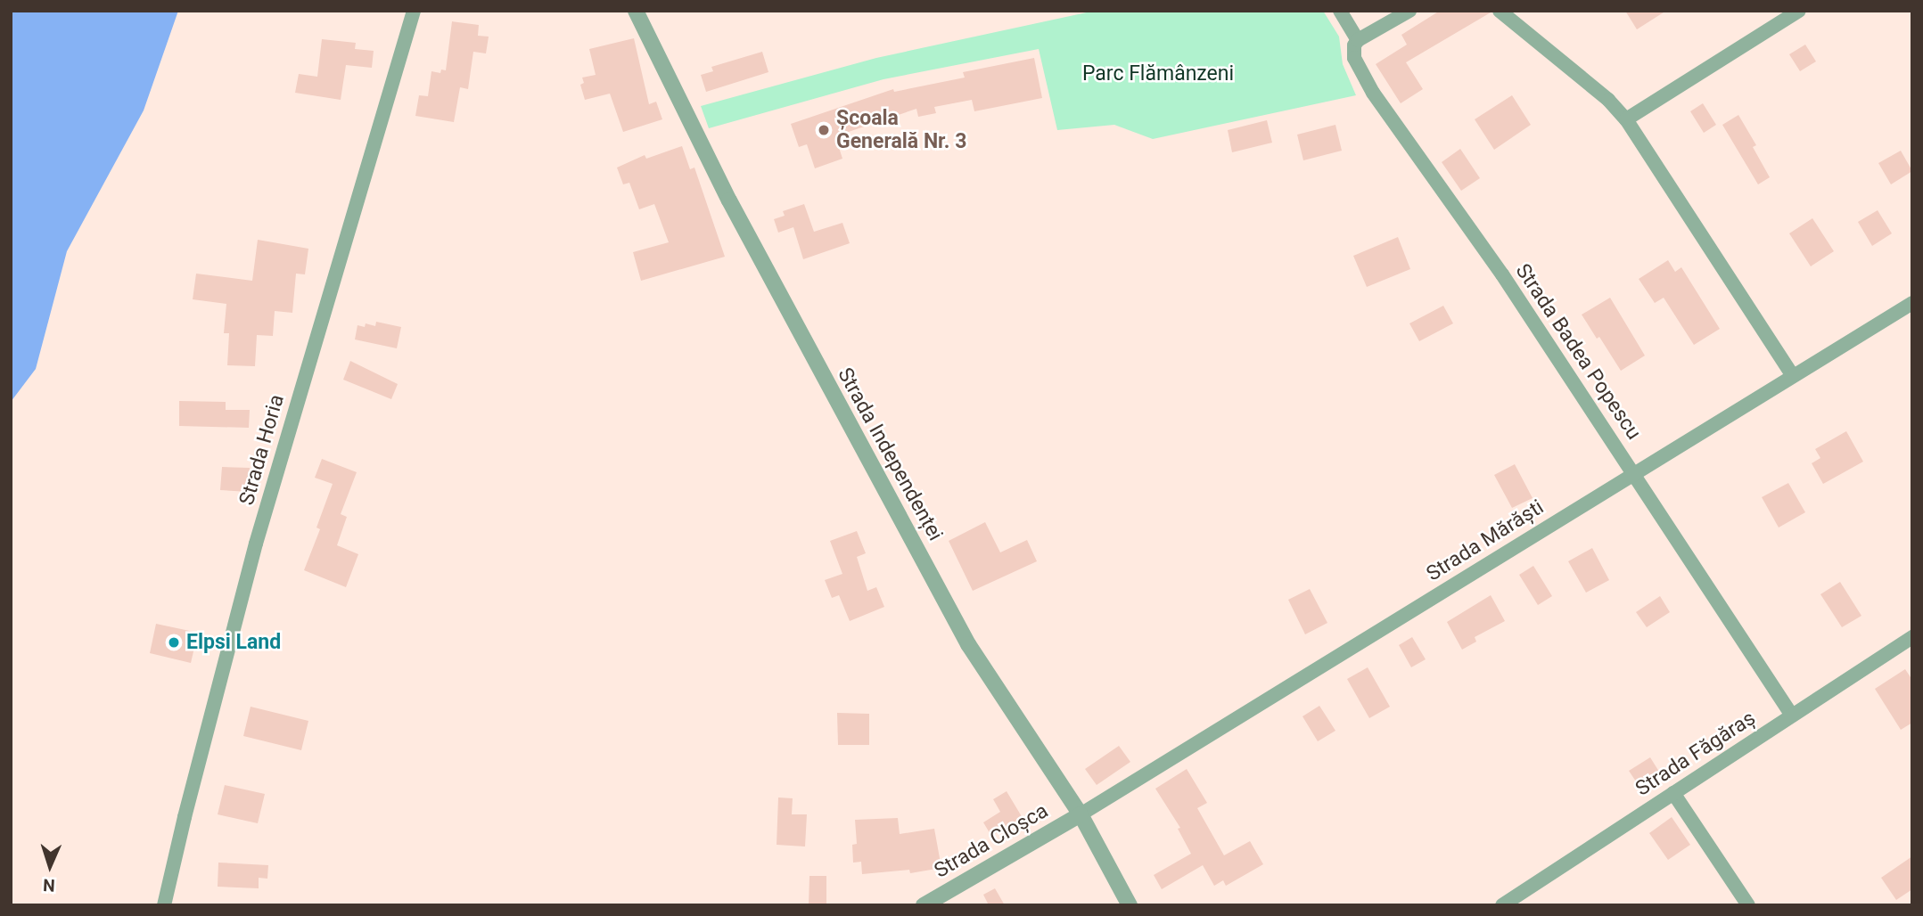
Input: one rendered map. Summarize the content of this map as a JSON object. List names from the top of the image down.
{
  "streets": {
    "street": [
      "Strada Badea Popescu",
      "Strada Horia",
      "Strada Independenței",
      "Strada Mărăști",
      "Strada Făgăraș",
      "Strada Cloșca"
    ]
  },
  "crossings": [
    ["Strada Badea Popescu", "Strada Mărăști"],
    ["Strada Badea Popescu", "Strada Făgăraș"],
    ["Strada Independenței", "Strada Mărăști"],
    ["Strada Independenței", "Strada Cloșca"],
    ["Strada Mărăști", "Strada Cloșca"]
  ],
  "parks": ["Parc Flămânzeni"],
  "places": ["Școala Generală Nr. 3", "Elpsi Land"],
  "north": "bottom"
}
